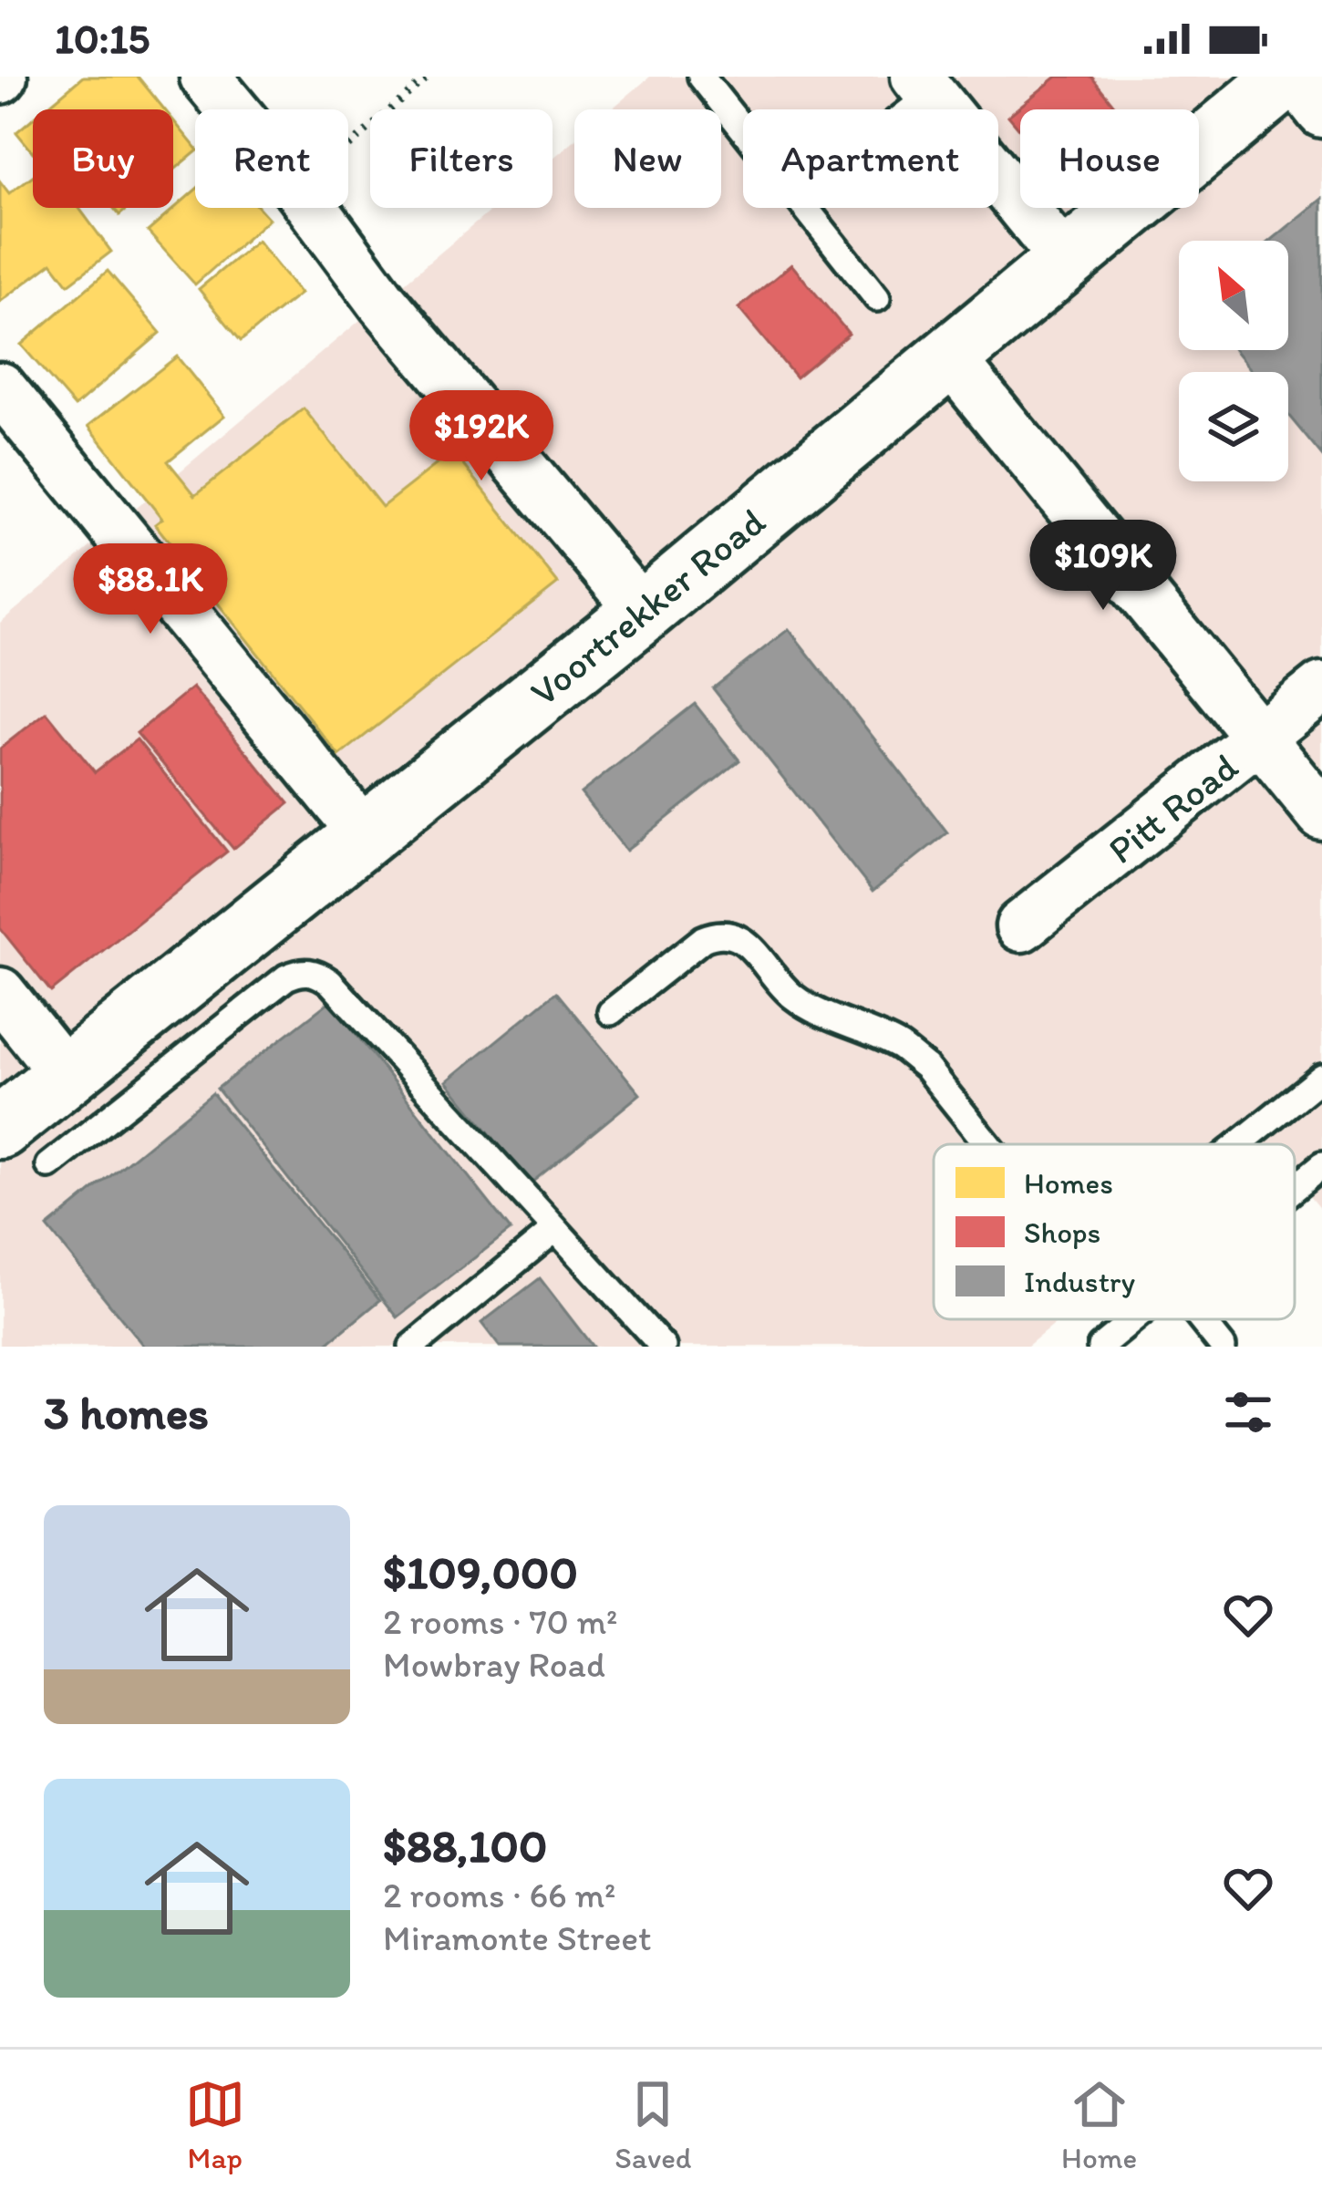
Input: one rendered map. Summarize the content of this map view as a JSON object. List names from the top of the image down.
{
  "streets": {
    "main road": ["Voortrekker Road"],
    "street": ["Pitt Road"]
  },
  "legend": ["Homes", "Shops", "Industry"],
  "north": "top left",
  "page": {
    "status": "10:15",
    "chip": [
      "Buy",
      "Rent",
      "Filters",
      "New",
      "Apartment",
      "House"
    ],
    "price": ["$192K", "$109K", "$88.1K"],
    "heading": "3 homes",
    "list": [
      {
        "name": "$109,000",
        "note": "2 rooms · 70 m² · Mowbray Road"
      },
      {
        "name": "$88,100",
        "note": "2 rooms · 66 m² · Miramonte Street"
      }
    ],
    "tabs": ["Map", "Saved", "Home"]
  }
}
